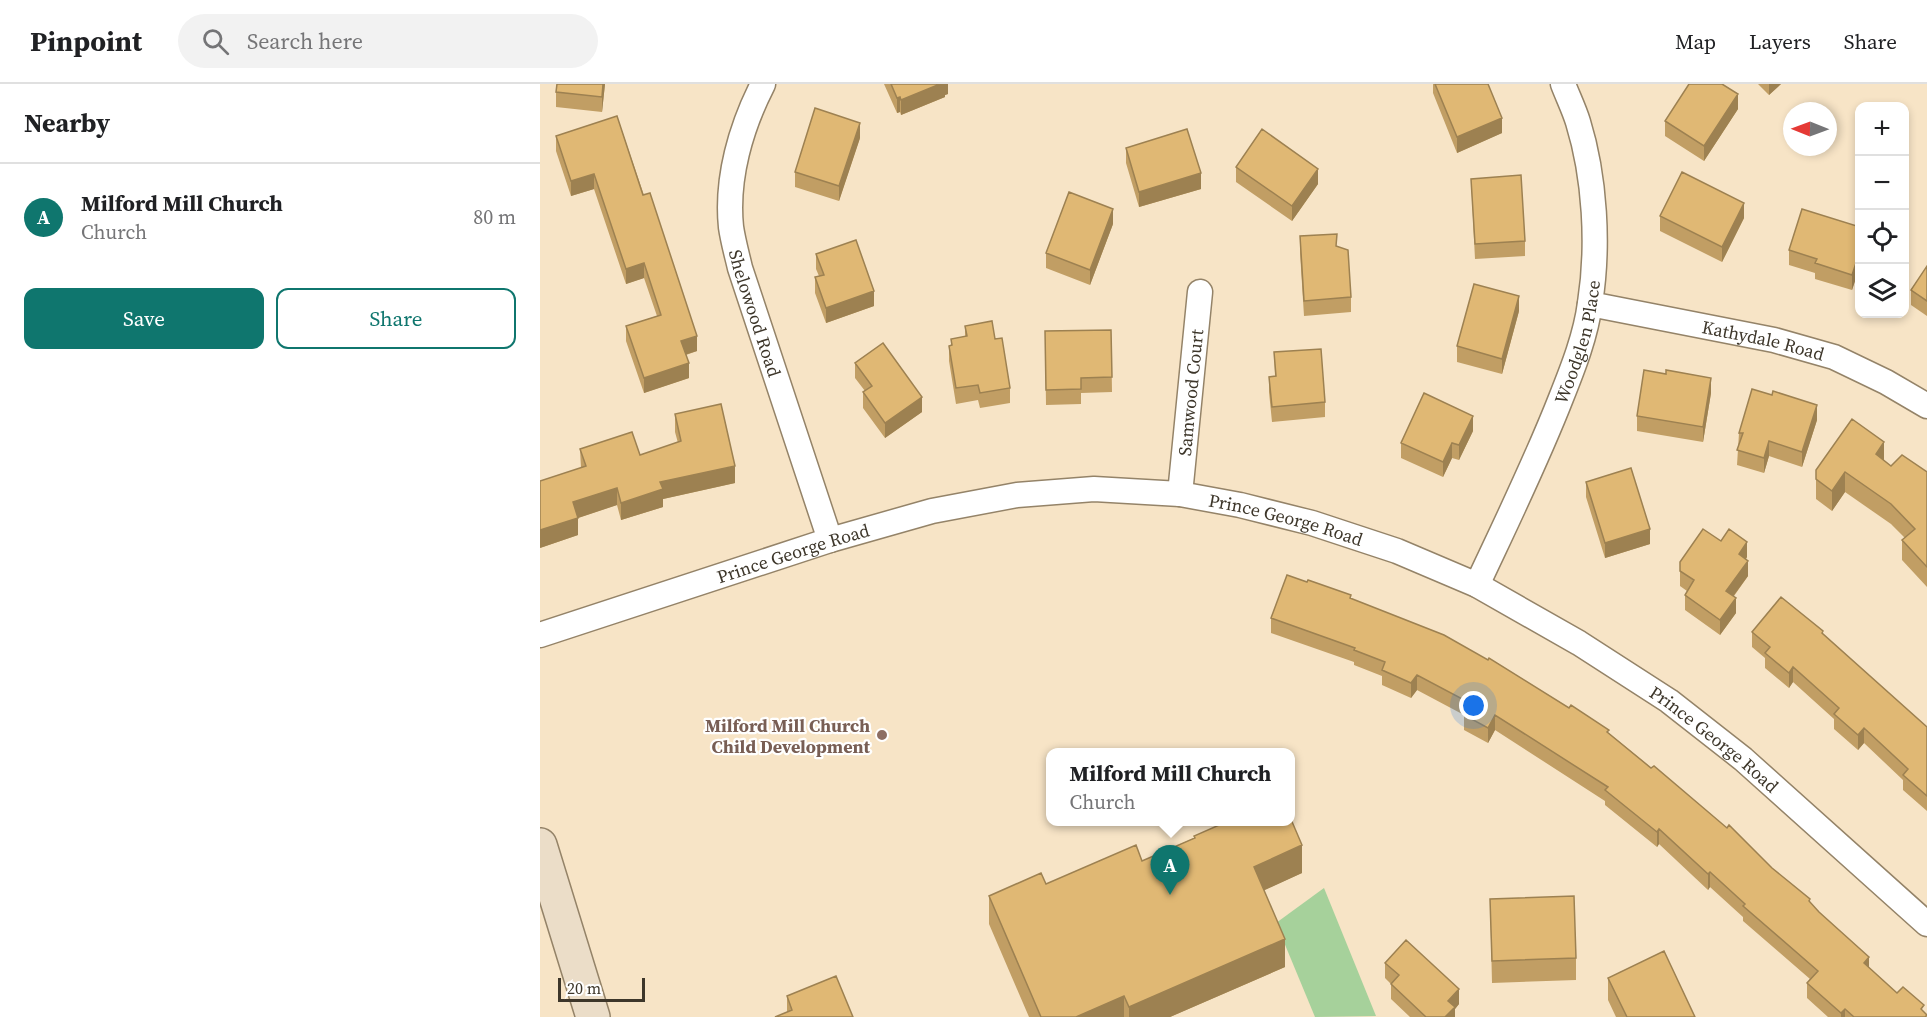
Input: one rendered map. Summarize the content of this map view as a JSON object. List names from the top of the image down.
{
  "streets": {
    "street": [
      "Shelowood Road",
      "Woodglen Place",
      "Kathydale Road",
      "Samwood Court",
      "Prince George Road"
    ]
  },
  "crossings": [
    ["Shelowood Road", "Prince George Road"],
    ["Woodglen Place", "Kathydale Road"],
    ["Woodglen Place", "Prince George Road"],
    ["Samwood Court", "Prince George Road"]
  ],
  "places": ["Milford Mill Church Child Development"],
  "scale_bar": "20 m",
  "north": "left",
  "page": {
    "header": "Pinpoint",
    "search": "Search here",
    "nav": ["Map", "Layers", "Share"],
    "heading": "Nearby",
    "map_buttons": ["+", "−"],
    "list": [
      {
        "mark": "A",
        "name": "Milford Mill Church",
        "note": "Church",
        "value": "80 m"
      }
    ],
    "buttons": ["Save", "Share"],
    "popup": ["Milford Mill Church", "Church"],
    "pins": "A",
    "scale": "20 m"
  }
}
